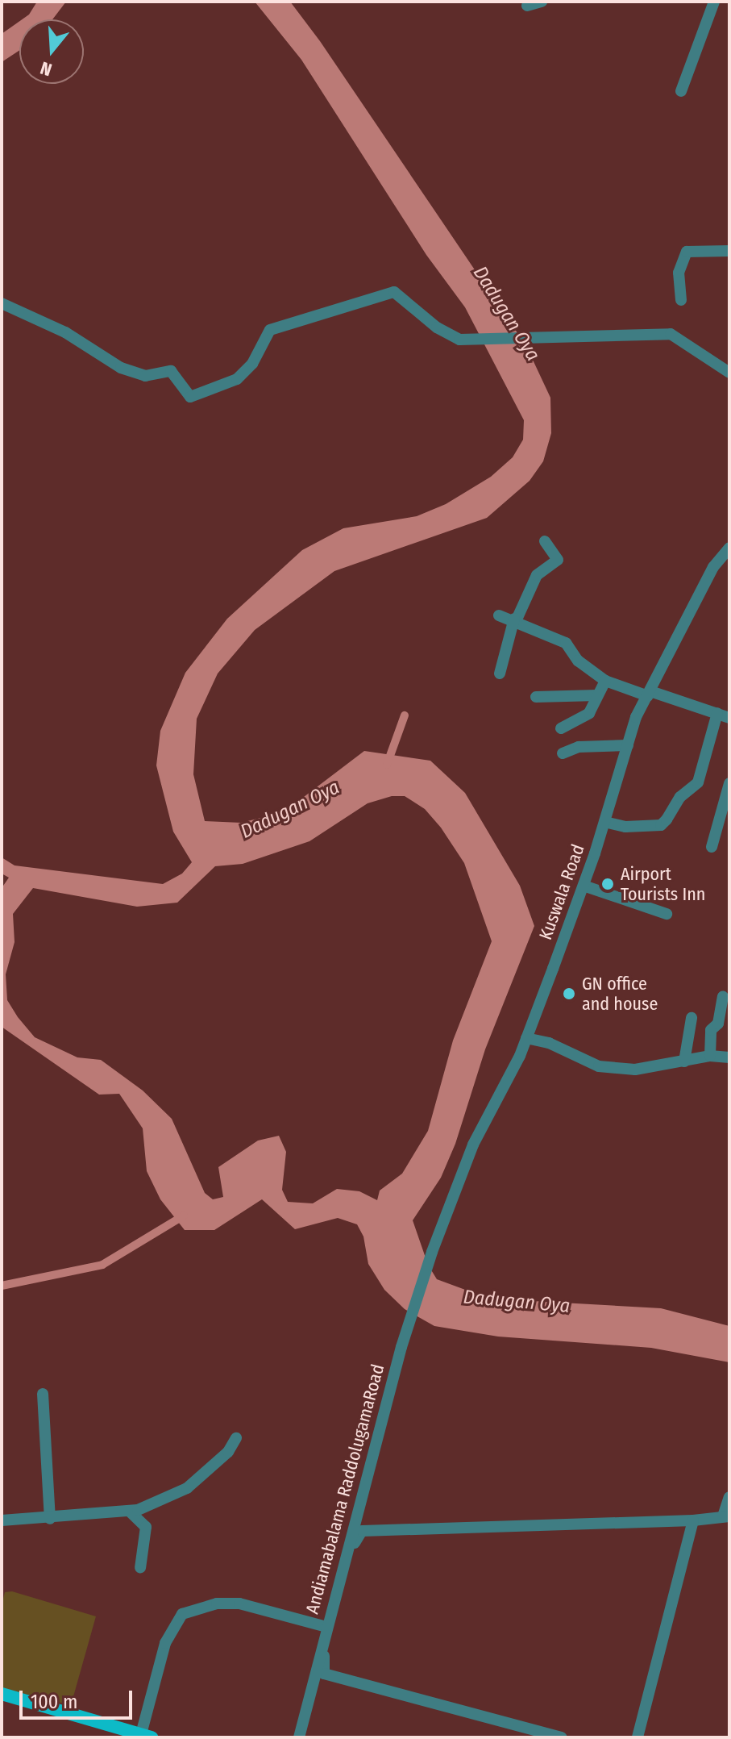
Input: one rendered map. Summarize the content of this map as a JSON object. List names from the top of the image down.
{
  "streets": {
    "street": ["Kuswala Road", "Andiamabalama RaddolugamaRoad"]
  },
  "crossings": [
    ["Kuswala Road", "Andiamabalama RaddolugamaRoad"]
  ],
  "water": ["Dadugan Oya"],
  "places": ["Airport Tourists Inn", "GN office and house"],
  "scale_bar": "100 m",
  "north": "bottom"
}
